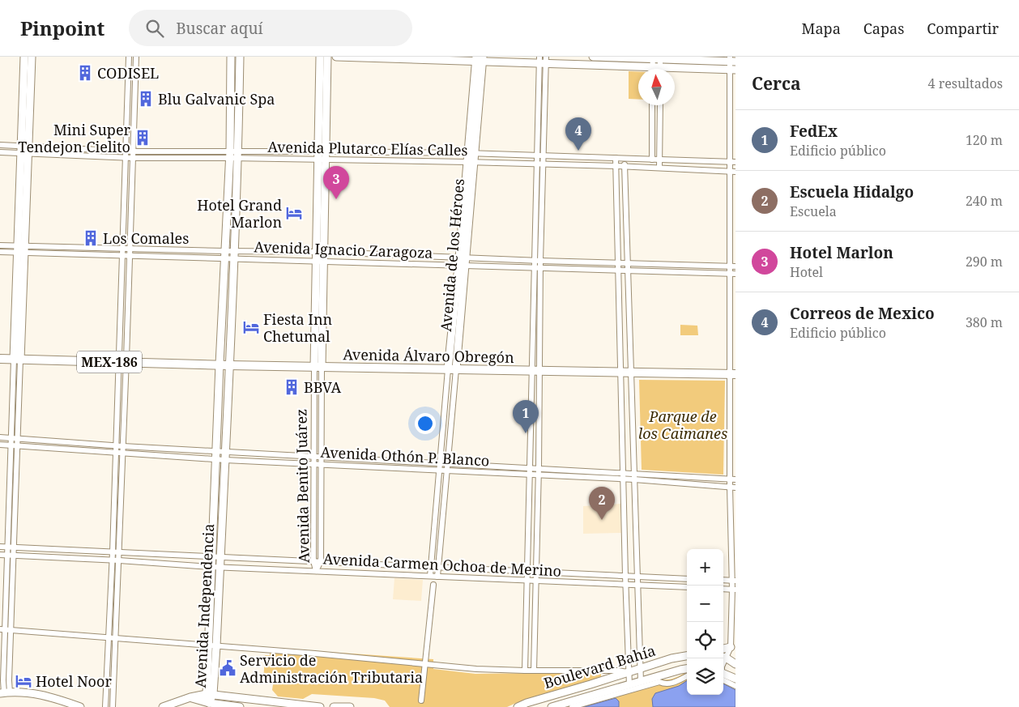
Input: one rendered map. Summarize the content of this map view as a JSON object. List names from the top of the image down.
{
  "streets": {
    "main road": [
      "Avenida de los Héroes",
      "Avenida Álvaro Obregón",
      "MEX-186",
      "Avenida Benito Juárez",
      "Avenida Independencia",
      "Boulevard Bahía"
    ],
    "street": [
      "Avenida Plutarco Elías Calles",
      "Avenida Ignacio Zaragoza",
      "Avenida Othón P. Blanco",
      "Avenida Carmen Ochoa de Merino"
    ]
  },
  "crossings": [
    ["Avenida Plutarco Elías Calles", "Avenida de los Héroes"],
    ["Avenida Plutarco Elías Calles", "Avenida Benito Juárez"],
    ["Avenida Plutarco Elías Calles", "Avenida Independencia"],
    ["Avenida Ignacio Zaragoza", "Avenida de los Héroes"],
    ["Avenida Ignacio Zaragoza", "Avenida Benito Juárez"],
    ["Avenida Ignacio Zaragoza", "Avenida Independencia"],
    ["Avenida de los Héroes", "Avenida Álvaro Obregón"],
    ["Avenida de los Héroes", "Avenida Othón P. Blanco"],
    ["Avenida de los Héroes", "Avenida Carmen Ochoa de Merino"],
    ["Avenida Álvaro Obregón", "Avenida Benito Juárez"],
    ["Avenida Álvaro Obregón", "Avenida Independencia"],
    ["Avenida Othón P. Blanco", "Avenida Benito Juárez"],
    ["Avenida Othón P. Blanco", "Avenida Independencia"],
    ["Avenida Benito Juárez", "Avenida Carmen Ochoa de Merino"],
    ["Avenida Carmen Ochoa de Merino", "Avenida Independencia"]
  ],
  "parks": ["Parque de los Caimanes"],
  "places": {
    "building": [
      "CODISEL",
      "Blu Galvanic Spa",
      "Mini Super Tendejon Cielito",
      "Los Comales",
      "BBVA"
    ],
    "hotel": ["Hotel Grand Marlon", "Fiesta Inn Chetumal", "Hotel Noor"],
    "public building": ["Servicio de Administración Tributaria"]
  },
  "north": "top",
  "page": {
    "header": "Pinpoint",
    "search": "Buscar aquí",
    "nav": ["Mapa", "Capas", "Compartir"],
    "heading": ["Cerca", "4 resultados"],
    "list": [
      {
        "mark": "1",
        "name": "FedEx",
        "note": "Edificio público",
        "value": "120 m"
      },
      {
        "mark": "2",
        "name": "Escuela Hidalgo",
        "note": "Escuela",
        "value": "240 m"
      },
      {
        "mark": "3",
        "name": "Hotel Marlon",
        "note": "Hotel",
        "value": "290 m"
      },
      {
        "mark": "4",
        "name": "Correos de Mexico",
        "note": "Edificio público",
        "value": "380 m"
      }
    ],
    "pins": [
      "4",
      "3",
      "1",
      "2"
    ],
    "map_buttons": ["+", "−"]
  }
}
